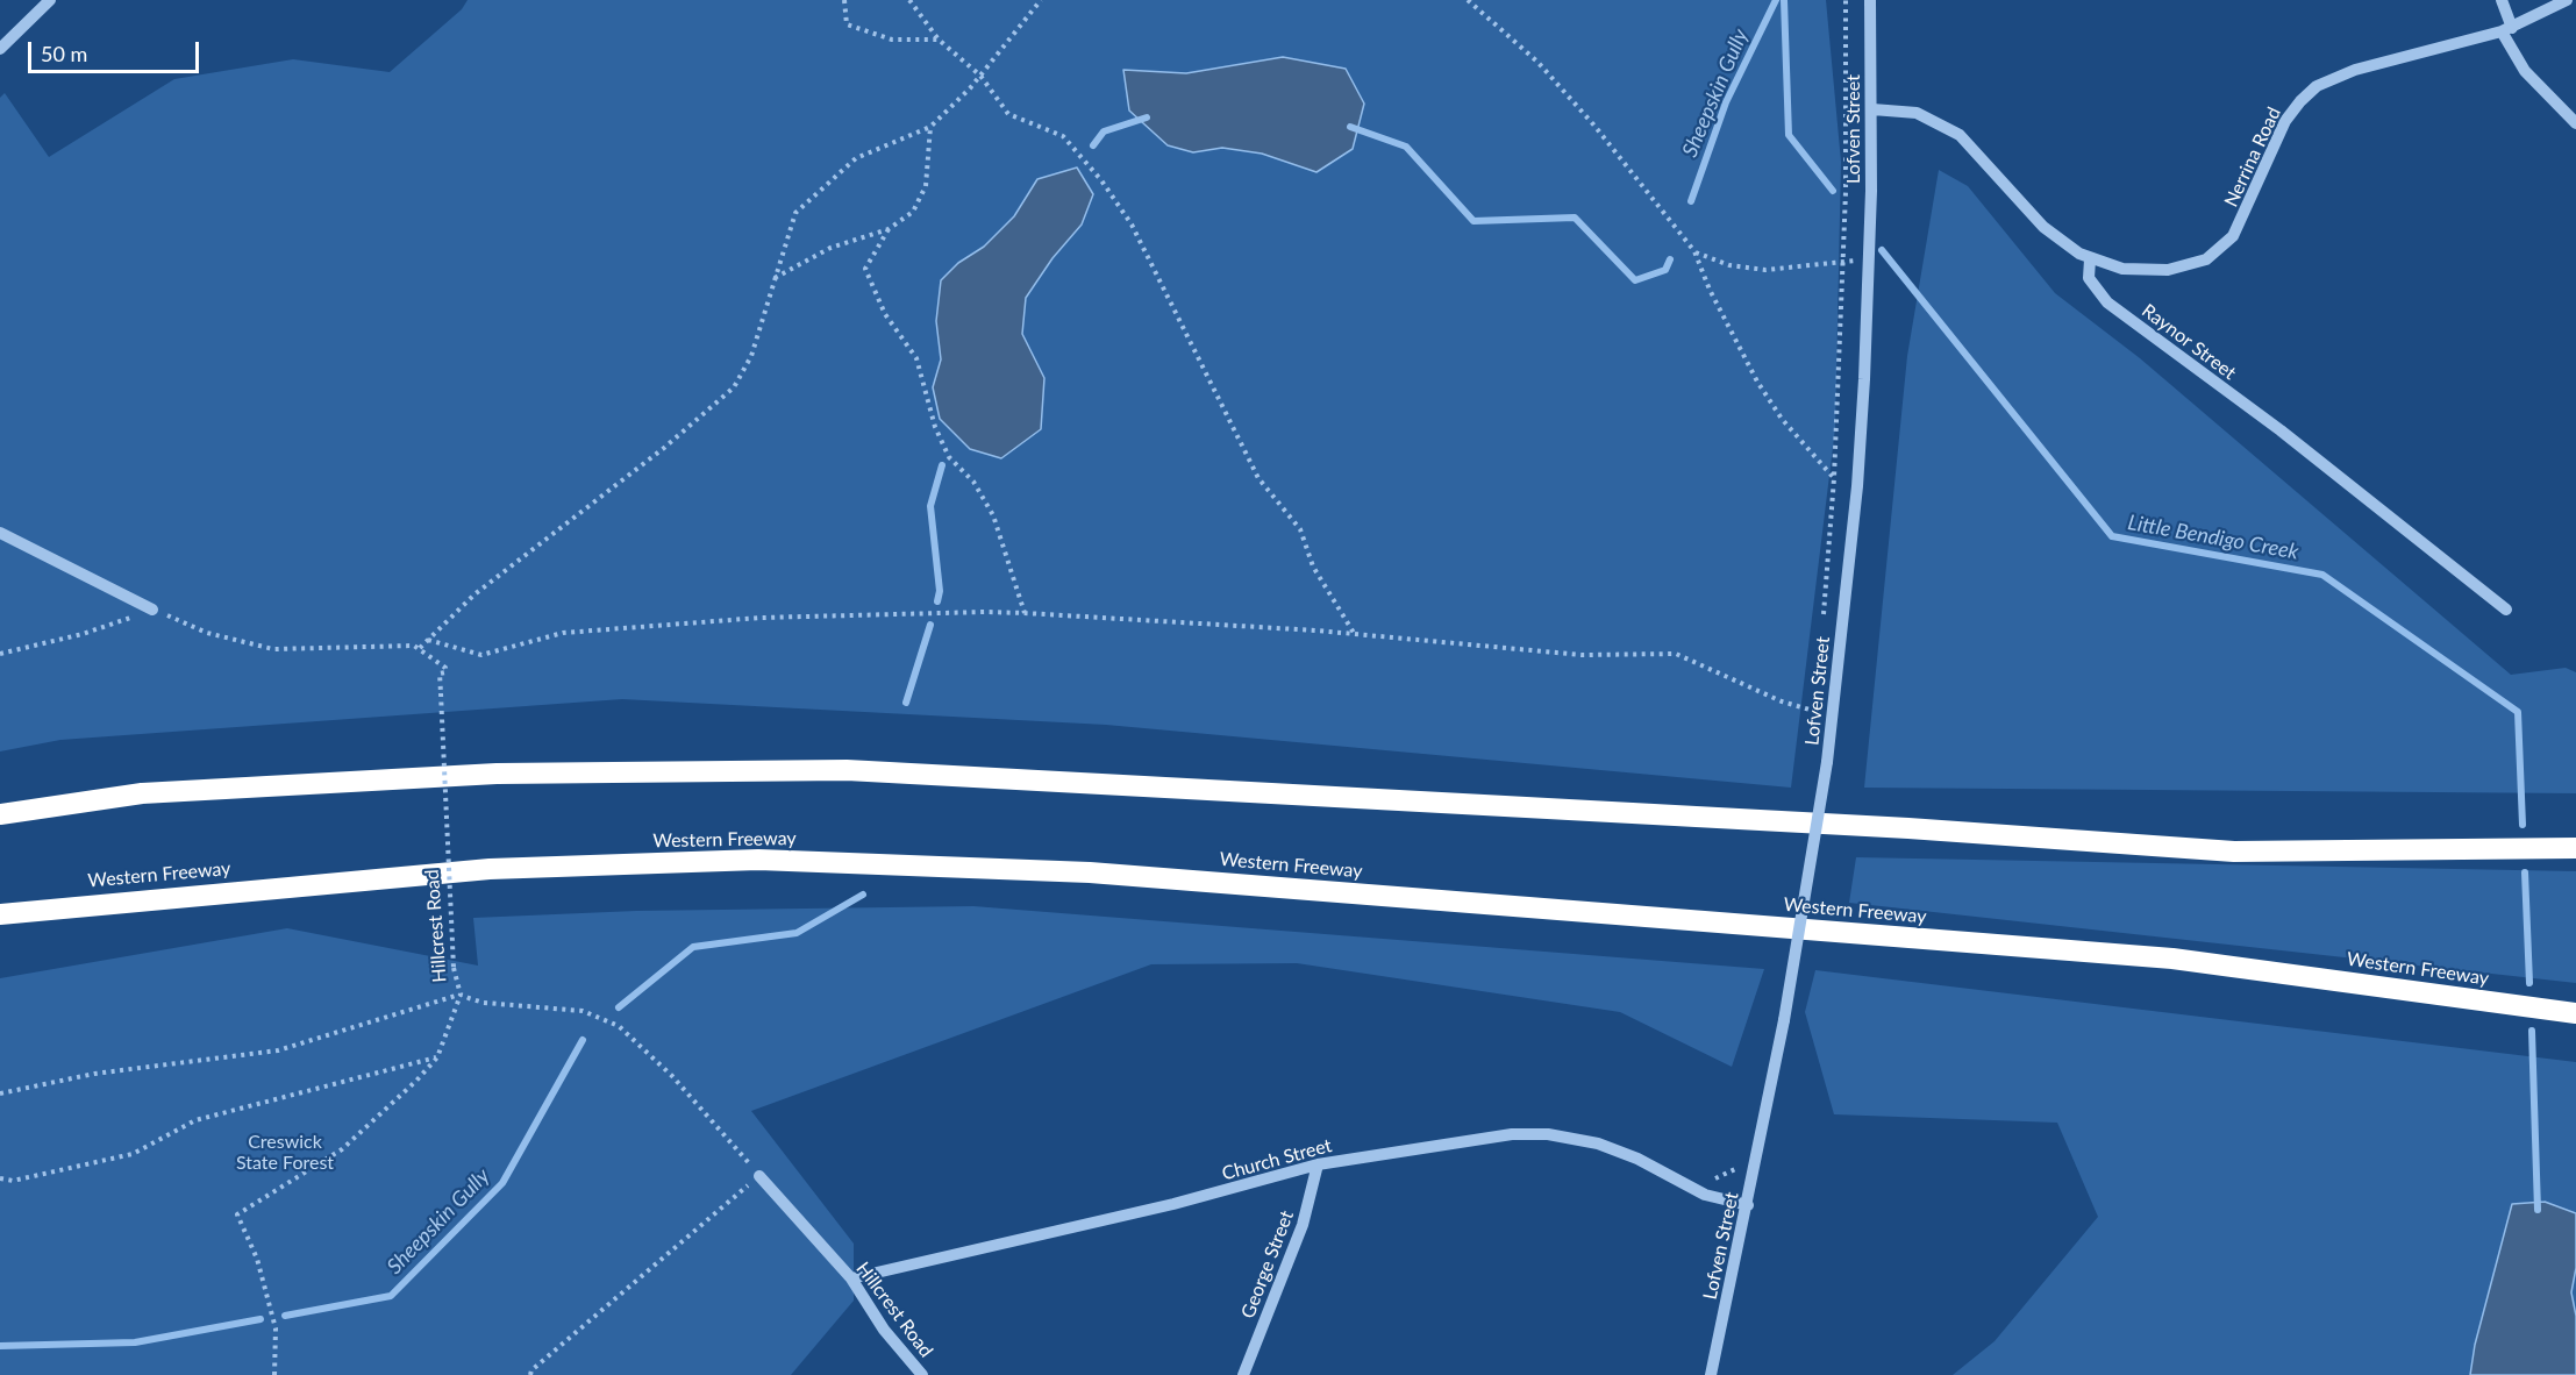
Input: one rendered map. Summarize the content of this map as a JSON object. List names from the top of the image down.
{
  "streets": {
    "highway": ["Western Freeway"],
    "street": [
      "Lofven Street",
      "Nerrina Road",
      "Raynor Street",
      "Hillcrest Road",
      "Church Street",
      "George Street"
    ]
  },
  "crossings": [
    ["Lofven Street", "Church Street"],
    ["Nerrina Road", "Raynor Street"],
    ["Hillcrest Road", "Church Street"],
    ["Church Street", "George Street"]
  ],
  "water": ["Sheepskin Gully", "Little Bendigo Creek"],
  "parks": ["Creswick State Forest"],
  "scale_bar": "50 m"
}
